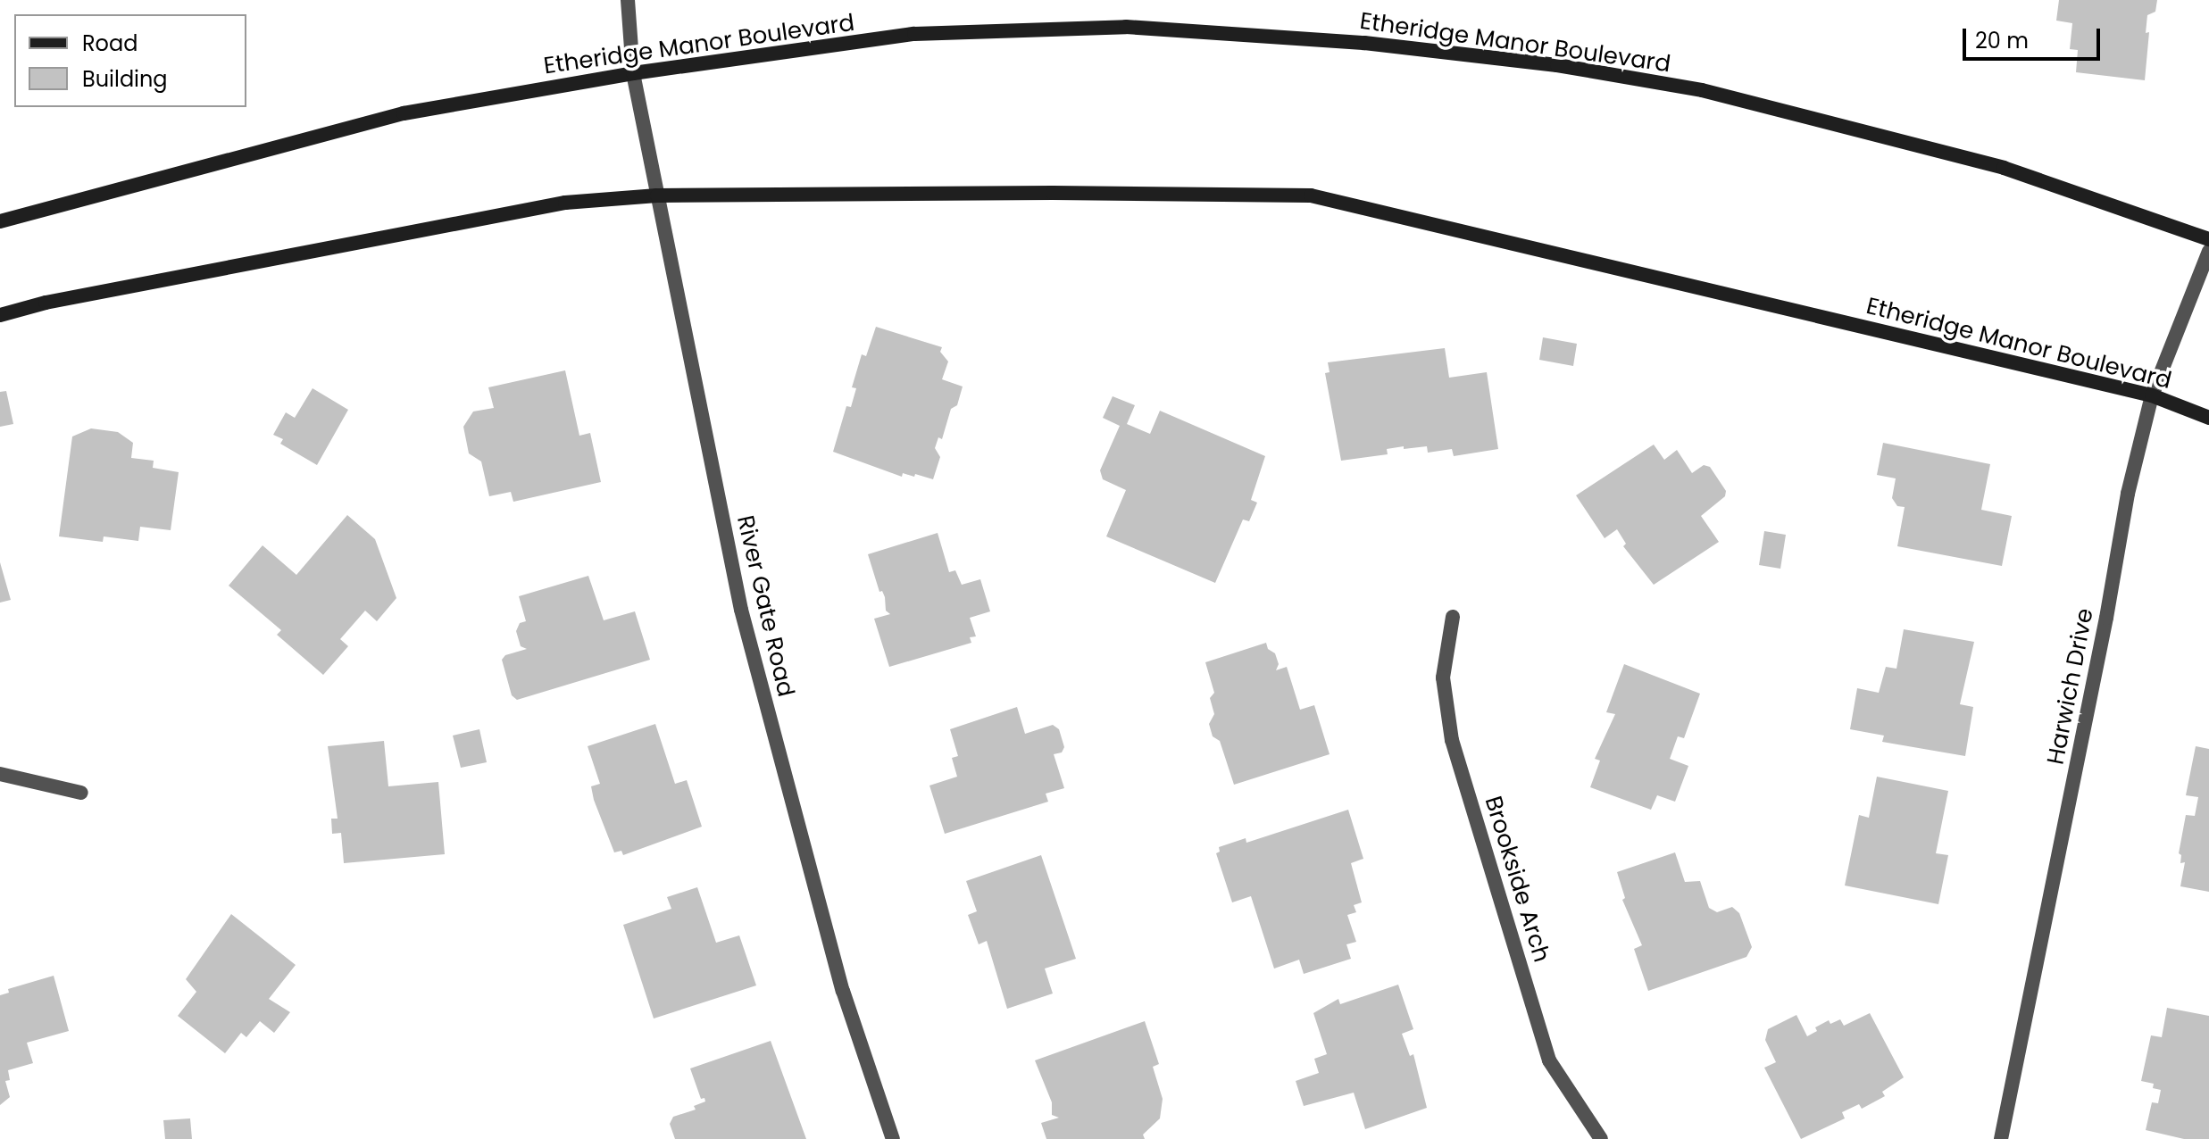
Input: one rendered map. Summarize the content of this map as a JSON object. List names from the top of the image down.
{
  "streets": {
    "main road": ["Etheridge Manor Boulevard"],
    "street": ["River Gate Road", "Harwich Drive", "Brookside Arch"]
  },
  "crossings": [
    ["Etheridge Manor Boulevard", "River Gate Road"],
    ["Etheridge Manor Boulevard", "Harwich Drive"]
  ],
  "legend": ["Road", "Building"],
  "scale_bar": "20 m"
}
